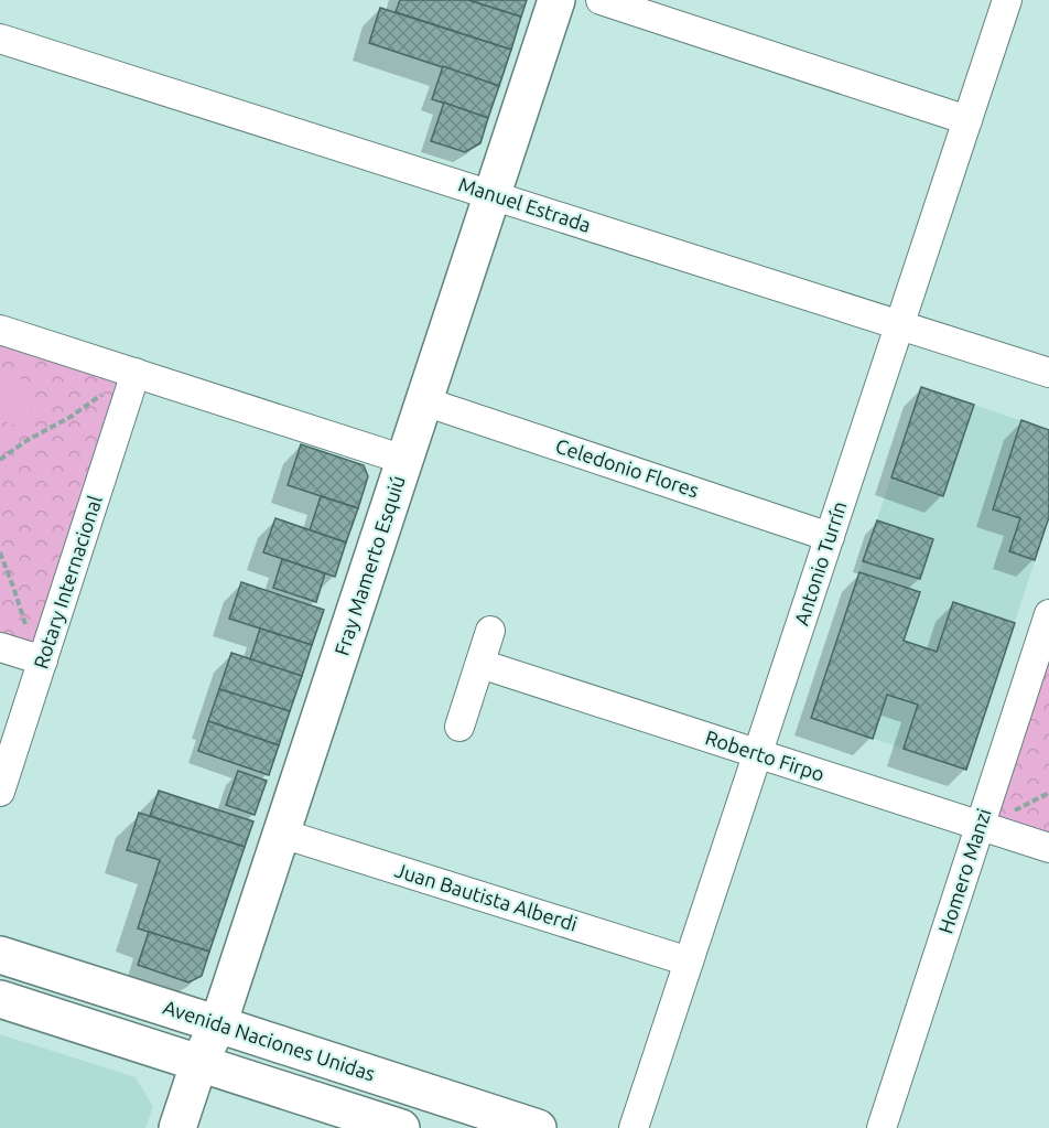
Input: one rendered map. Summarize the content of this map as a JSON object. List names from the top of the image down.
{
  "streets": {
    "street": [
      "Manuel Estrada",
      "Celedonio Flores",
      "Antonio Turrín",
      "Fray Mamerto Esquiú",
      "Rotary Internacional",
      "Roberto Firpo",
      "Homero Manzi",
      "Juan Bautista Alberdi",
      "Avenida Naciones Unidas"
    ]
  },
  "crossings": [
    ["Manuel Estrada", "Antonio Turrín"],
    ["Manuel Estrada", "Fray Mamerto Esquiú"],
    ["Celedonio Flores", "Antonio Turrín"],
    ["Celedonio Flores", "Fray Mamerto Esquiú"],
    ["Antonio Turrín", "Roberto Firpo"],
    ["Antonio Turrín", "Juan Bautista Alberdi"],
    ["Fray Mamerto Esquiú", "Juan Bautista Alberdi"],
    ["Fray Mamerto Esquiú", "Avenida Naciones Unidas"],
    ["Roberto Firpo", "Homero Manzi"]
  ]
}
